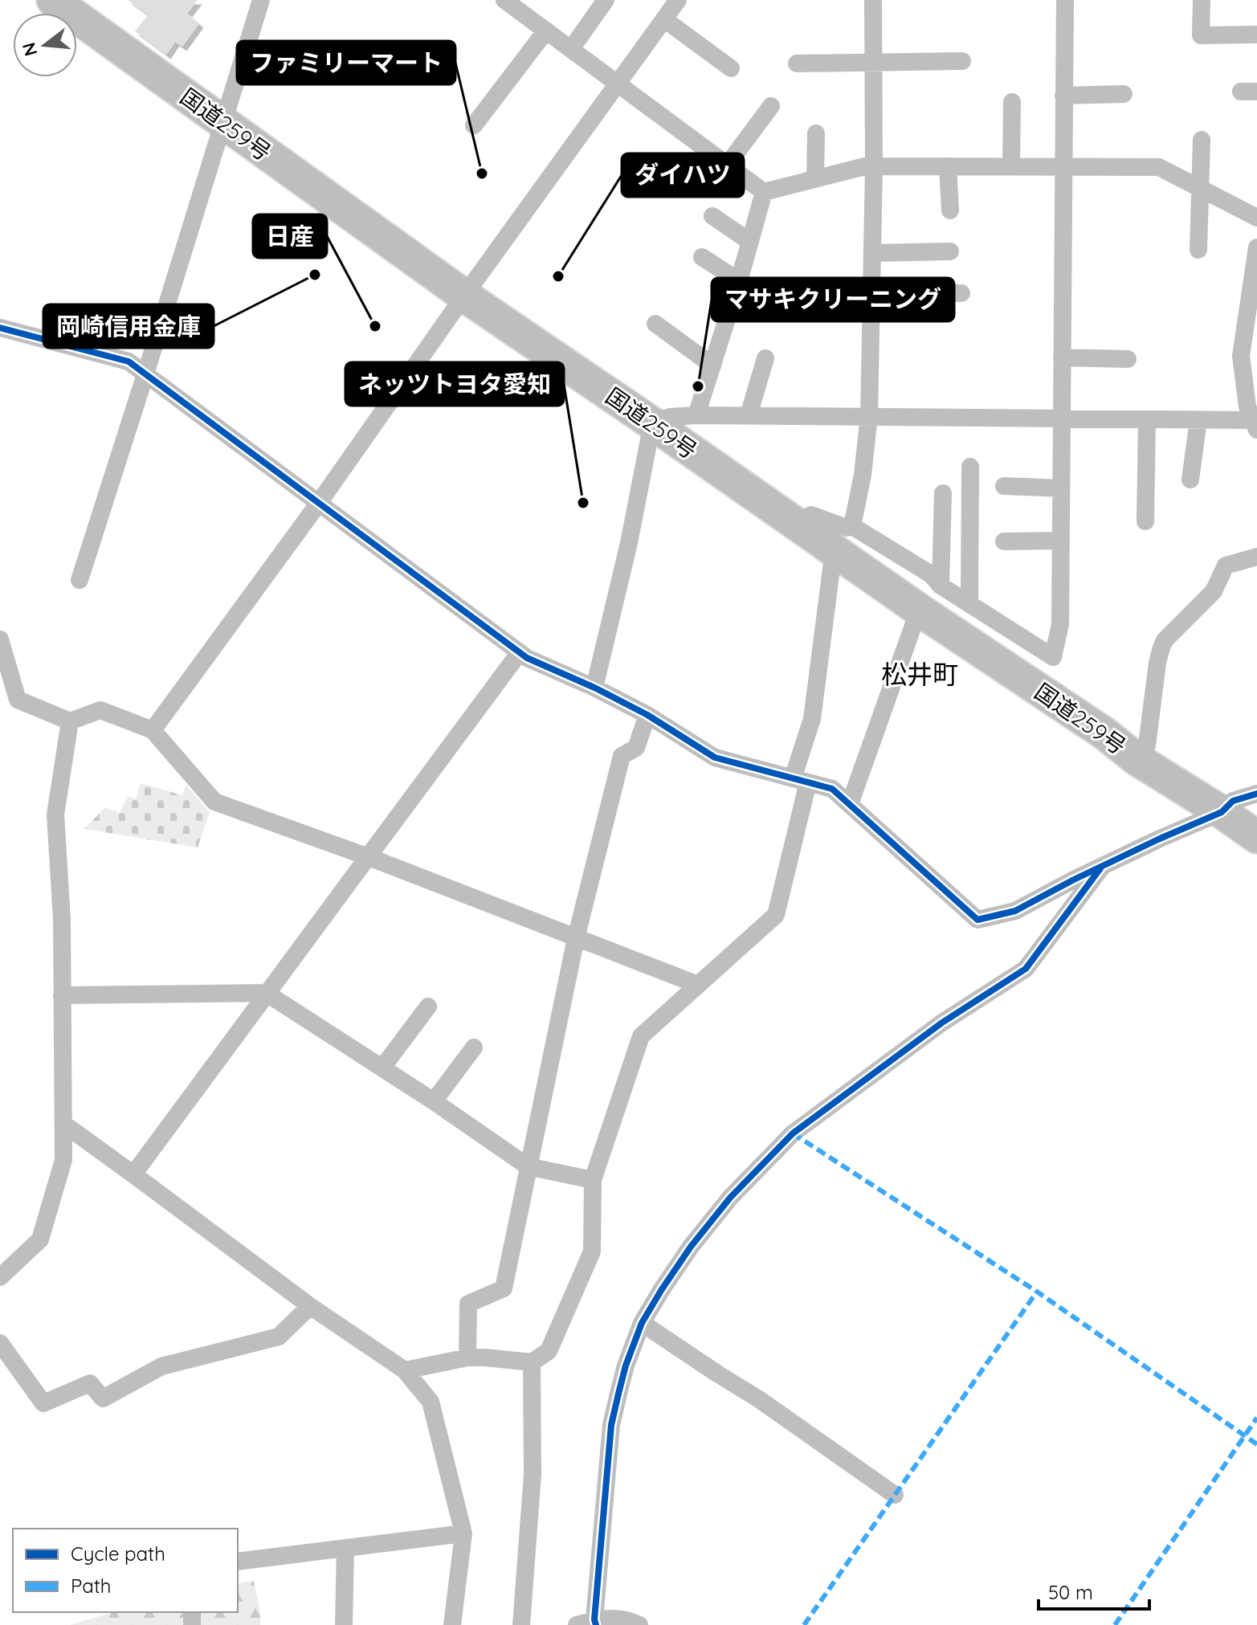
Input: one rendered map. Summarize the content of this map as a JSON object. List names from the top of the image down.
{
  "streets": {
    "highway": ["国道259号"]
  },
  "districts": ["松井町"],
  "places": [
    "ファミリーマート",
    "岡崎信用金庫",
    "ダイハツ",
    "日産",
    "マサキクリーニング",
    "ネッツトヨタ愛知"
  ],
  "legend": ["Cycle path", "Path"],
  "scale_bar": "50 m",
  "north": "left"
}
